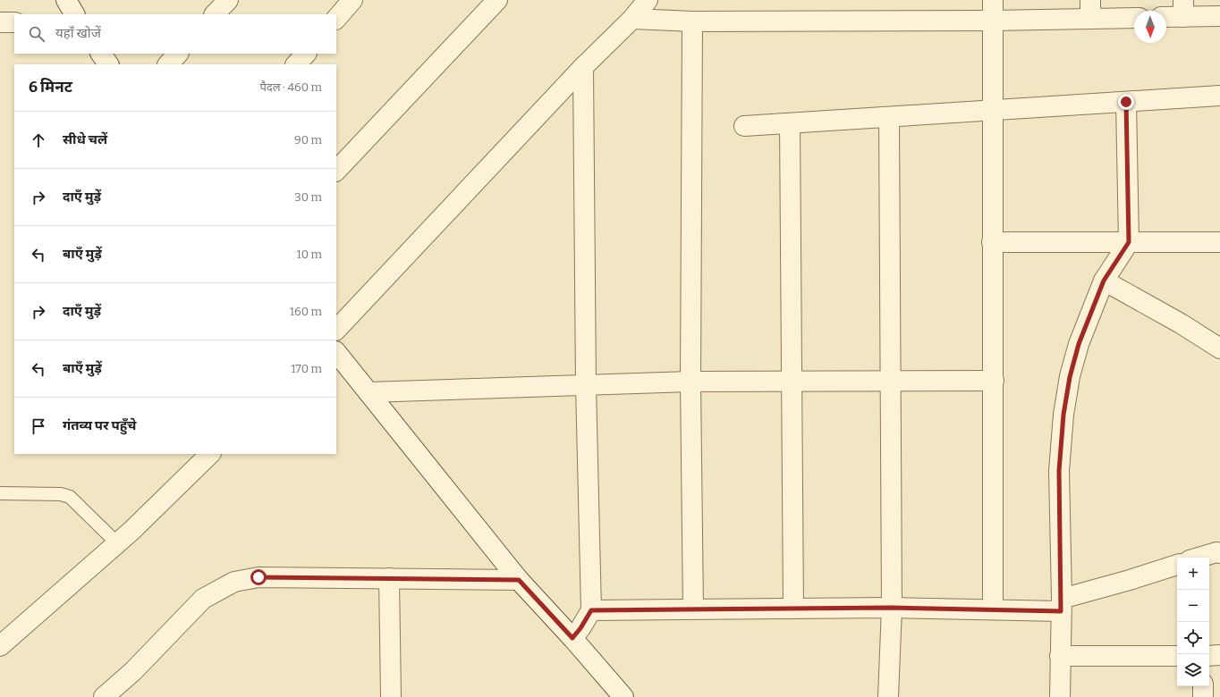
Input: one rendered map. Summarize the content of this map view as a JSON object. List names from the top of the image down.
{
  "north": "bottom",
  "page": {
    "search": "यहाँ खोजें",
    "heading": ["6 मिनट", "पैदल · 460 m"],
    "list": [
      ["सीधे चलें", "90 m"],
      ["दाएँ मुड़ें", "30 m"],
      ["बाएँ मुड़ें", "10 m"],
      ["दाएँ मुड़ें", "160 m"],
      ["बाएँ मुड़ें", "170 m"],
      "गंतव्य पर पहुँचे"
    ],
    "map_buttons": ["+", "−"]
  }
}
